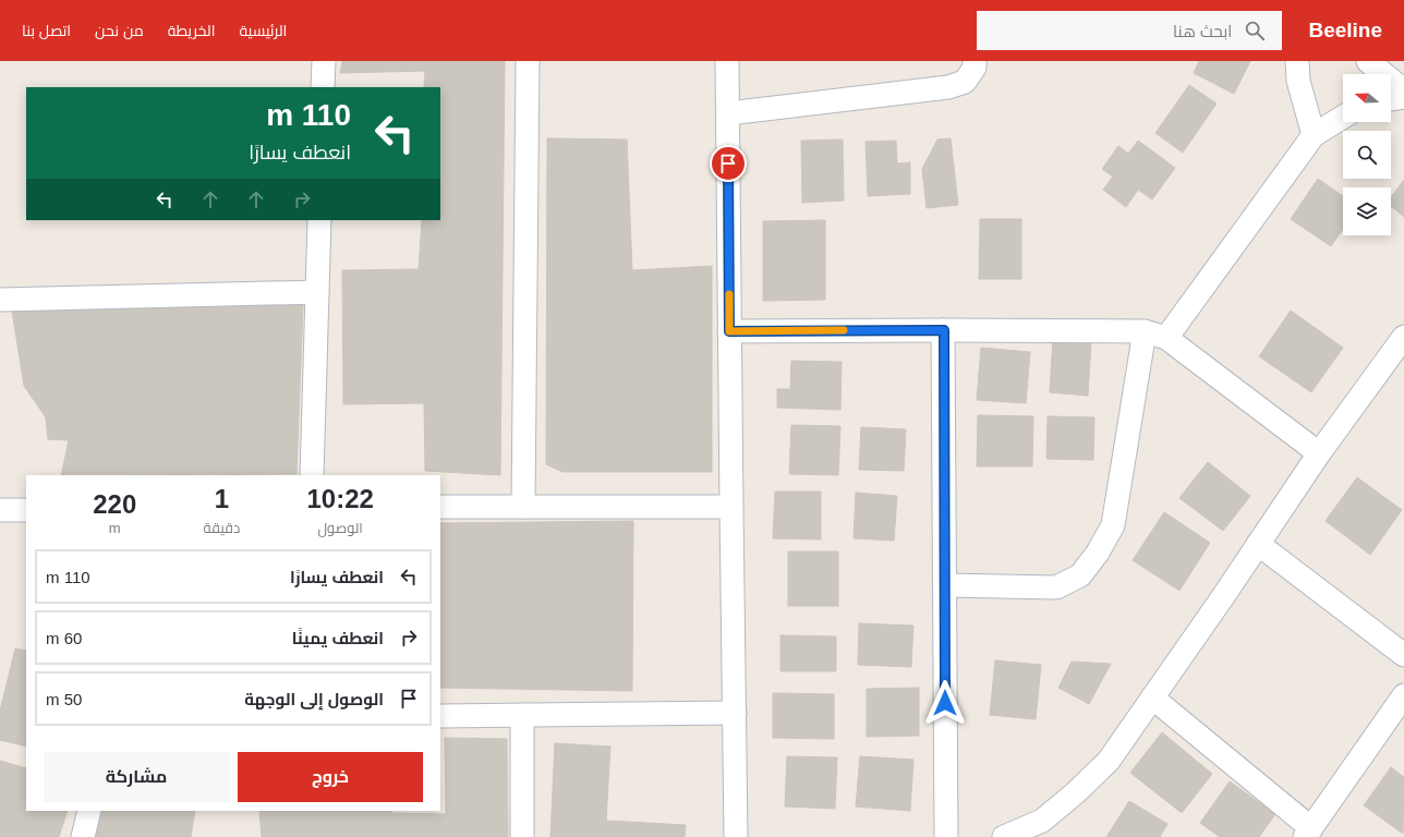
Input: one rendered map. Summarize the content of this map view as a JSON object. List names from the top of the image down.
{
  "north": "left",
  "page": {
    "header": "Beeline",
    "search": "ابحث هنا",
    "nav": [
      "الرئيسية",
      "الخريطة",
      "من نحن",
      "اتصل بنا"
    ],
    "turn": ["110 m", "انعطف يسارًا"],
    "eta": [
      "10:22",
      "الوصول",
      "1",
      "دقيقة",
      "220",
      "m"
    ],
    "list": [
      {
        "name": "انعطف يسارًا",
        "value": "110 m"
      },
      {
        "name": "انعطف يمينًا",
        "value": "60 m"
      },
      {
        "name": "الوصول إلى الوجهة",
        "value": "50 m"
      }
    ],
    "buttons": ["خروج", "مشاركة"]
  }
}
